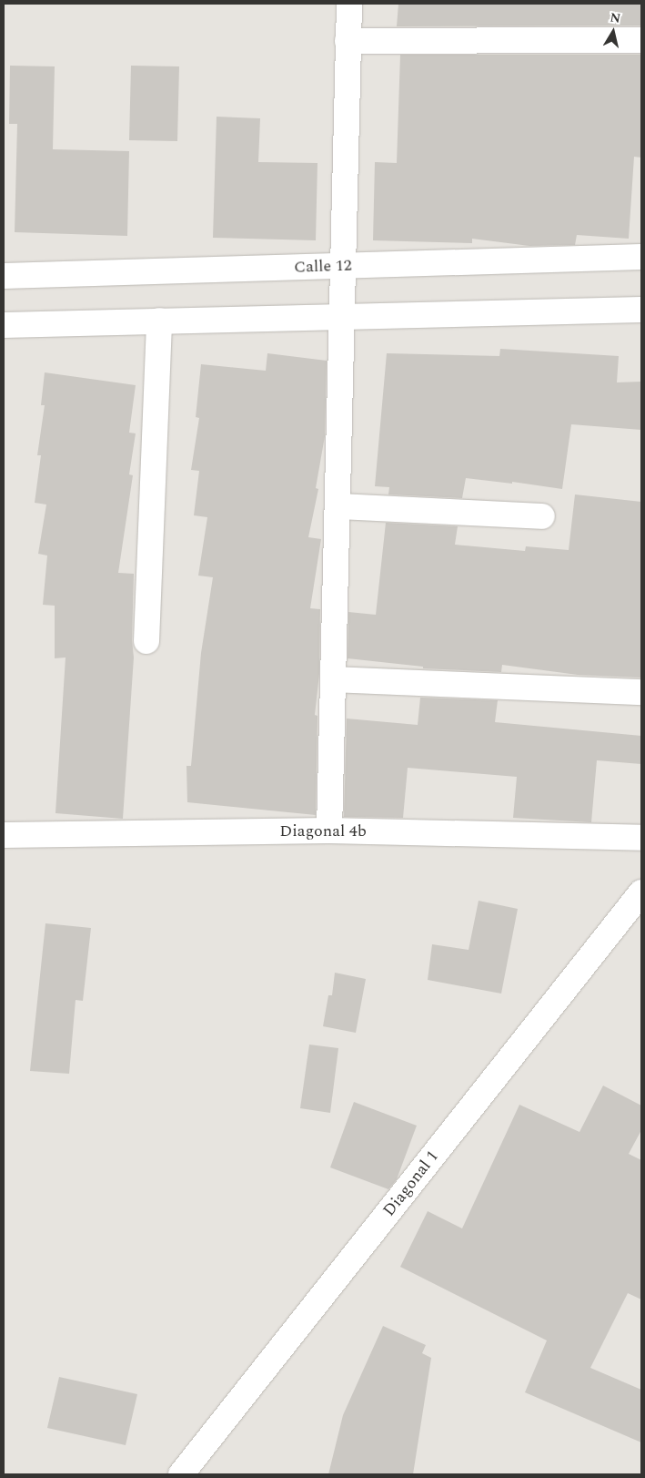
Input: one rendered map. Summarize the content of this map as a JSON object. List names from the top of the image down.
{
  "streets": {
    "street": ["Calle 12", "Diagonal 4b", "Diagonal 1"]
  },
  "north": "top"
}
